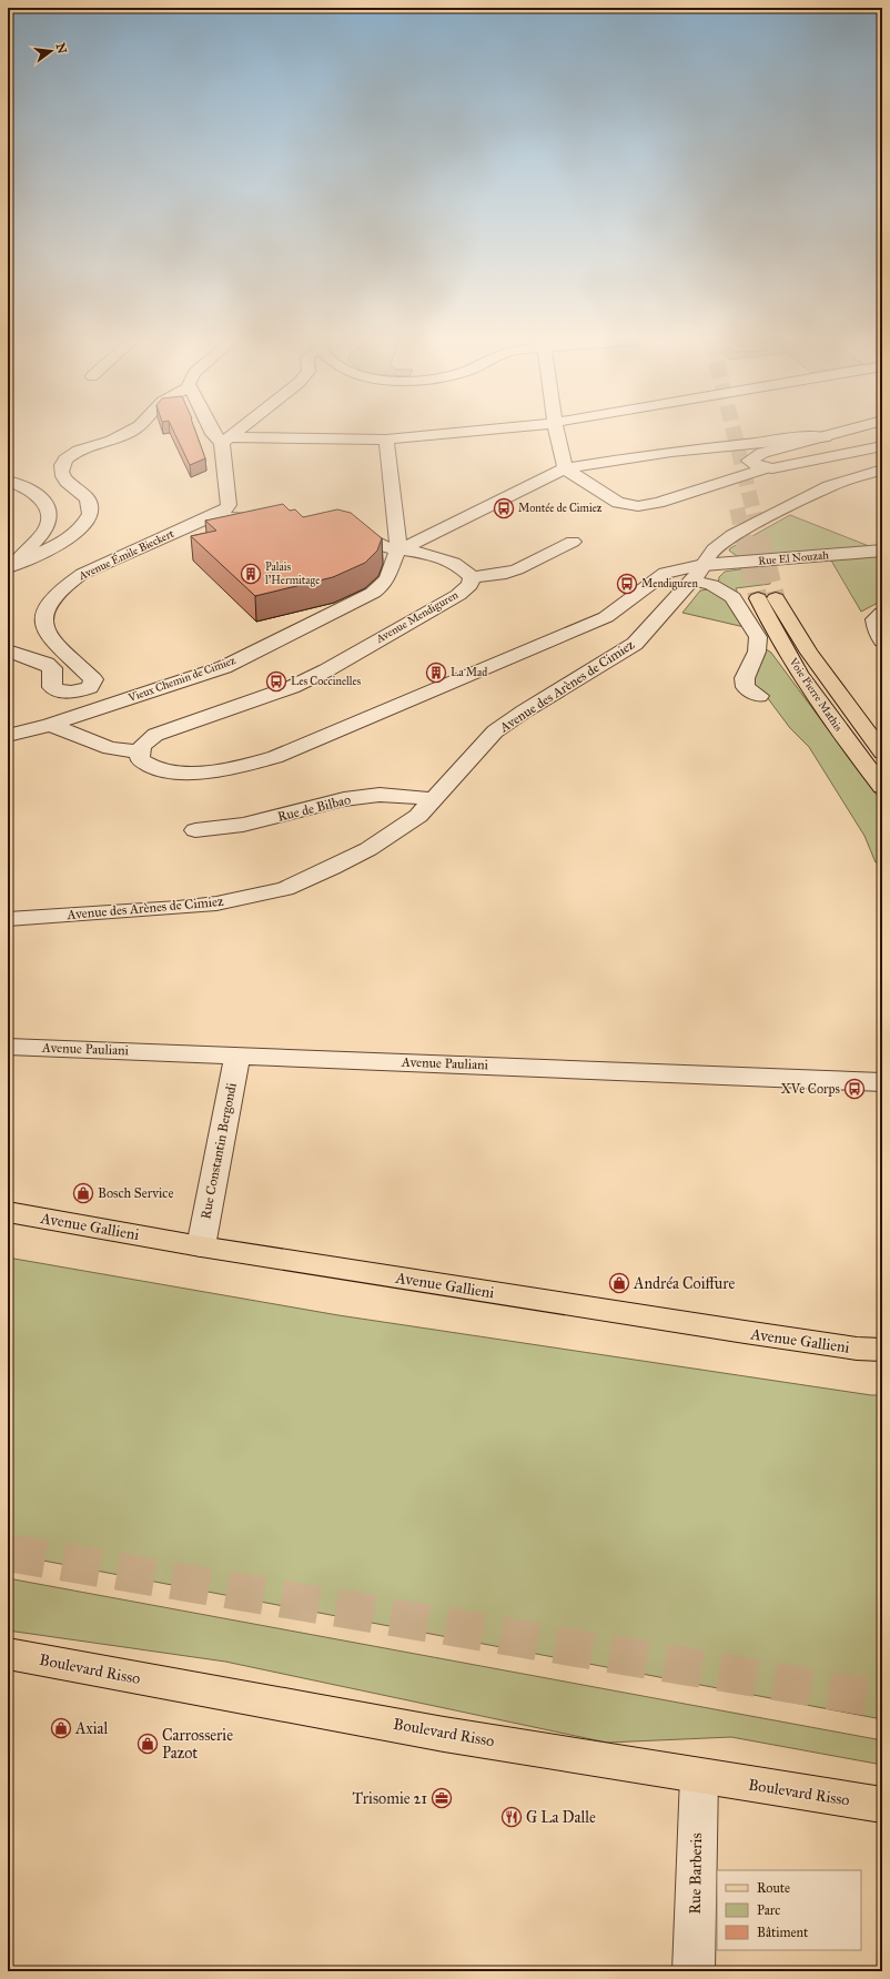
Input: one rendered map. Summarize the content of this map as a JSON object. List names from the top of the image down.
{
  "streets": {
    "main road": ["Voie Pierre Mathis", "Avenue Gallieni", "Boulevard Risso"],
    "street": [
      "Avenue Émile Bieckert",
      "Rue El Nouzah",
      "Avenue Mendiguren",
      "Vieux Chemin de Cimiez",
      "Avenue des Arènes de Cimiez",
      "Rue de Bilbao",
      "Avenue Pauliani",
      "Rue Constantin Bergondi",
      "Rue Barberis"
    ]
  },
  "crossings": [
    ["Rue El Nouzah", "Avenue des Arènes de Cimiez"],
    ["Avenue des Arènes de Cimiez", "Rue de Bilbao"],
    ["Avenue Pauliani", "Rue Constantin Bergondi"],
    ["Rue Constantin Bergondi", "Avenue Gallieni"],
    ["Boulevard Risso", "Rue Barberis"]
  ],
  "places": {
    "bus stop": [
      "Montée de Cimiez",
      "Mendiguren",
      "Les Coccinelles",
      "XVe Corps"
    ],
    "building": ["Palais l'Hermitage", "La Mad"],
    "shop": [
      "Bosch Service",
      "Andréa Coiffure",
      "Axial",
      "Carrosserie Pazot"
    ],
    "office": ["Trisomie 21"],
    "restaurant": ["G La Dalle"]
  },
  "legend": ["Route", "Parc", "Bâtiment"],
  "north": "right"
}
